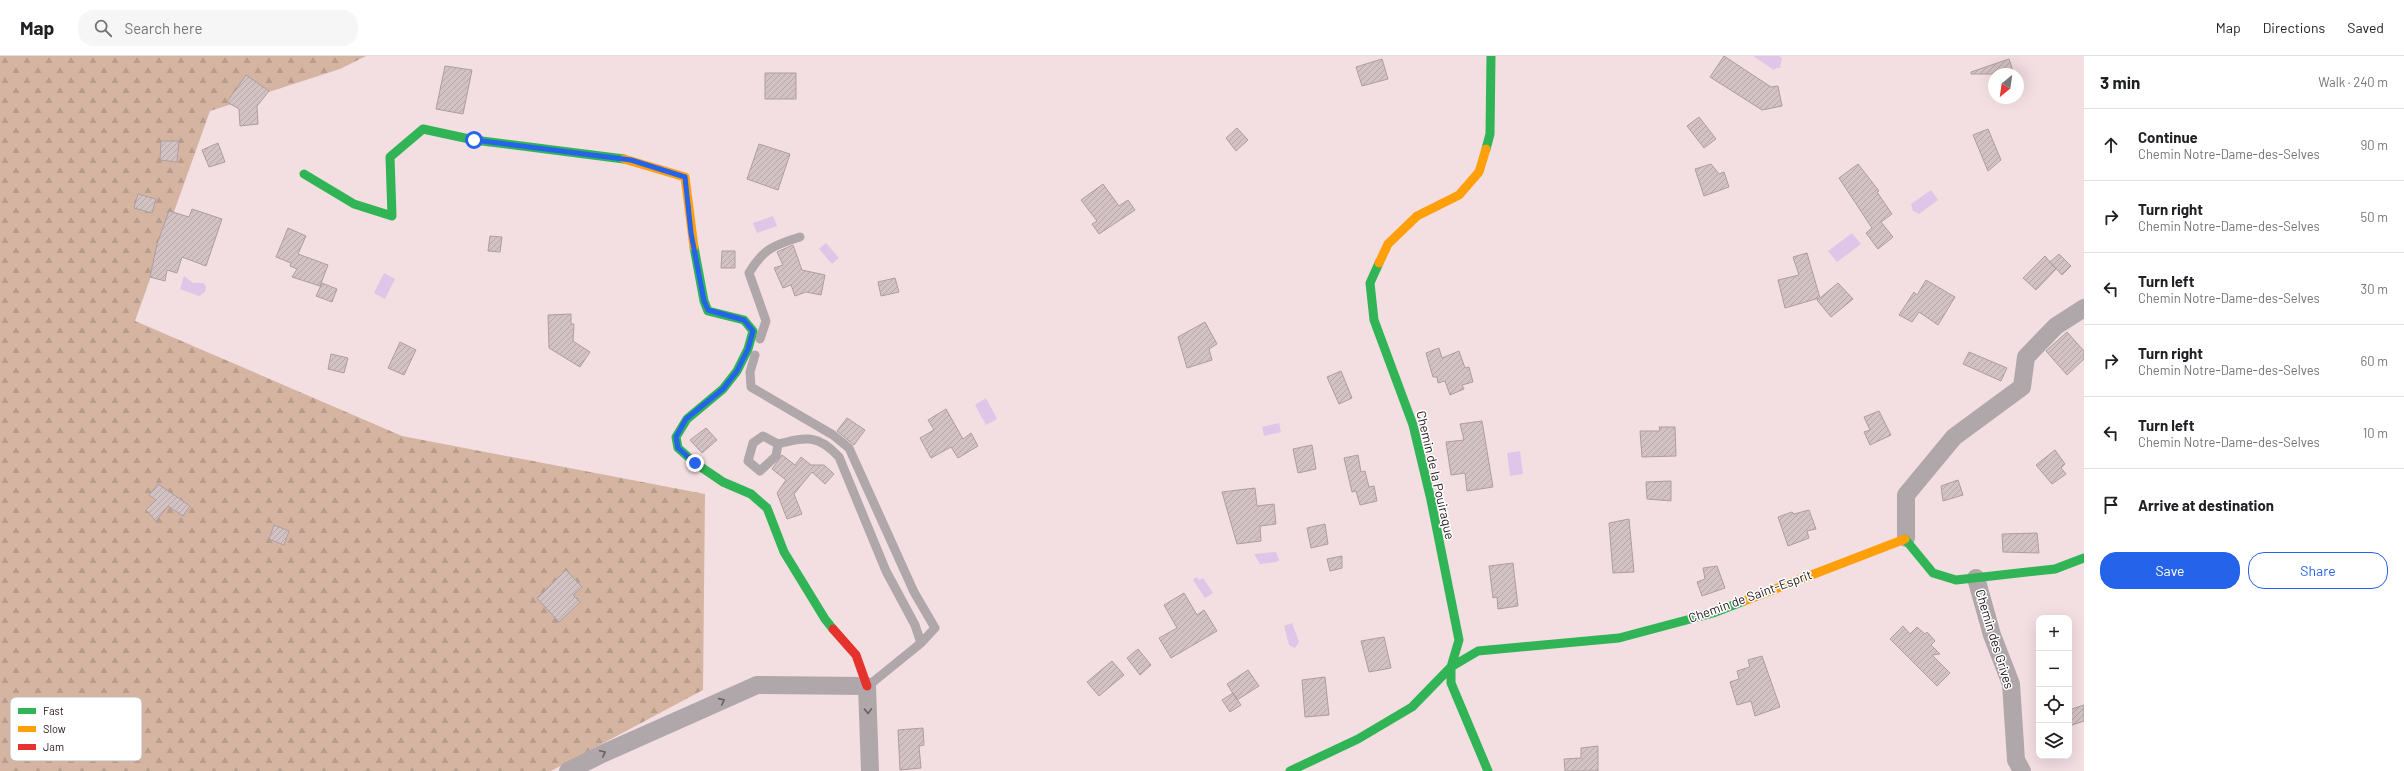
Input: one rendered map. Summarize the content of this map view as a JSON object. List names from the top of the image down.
{
  "streets": {
    "street": ["Chemin de la Pouiraque", "Chemin de Saint-Esprit", "Chemin des Grives"]
  },
  "crossings": [
    ["Chemin de la Pouiraque", "Chemin de Saint-Esprit"]
  ],
  "legend": ["Fast", "Slow", "Jam"],
  "north": "bottom left",
  "page": {
    "header": "Map",
    "search": "Search here",
    "nav": ["Map", "Directions", "Saved"],
    "heading": ["3 min", "Walk · 240 m"],
    "list": [
      ["Continue", "Chemin Notre-Dame-des-Selves", "90 m"],
      ["Turn right", "Chemin Notre-Dame-des-Selves", "50 m"],
      ["Turn left", "Chemin Notre-Dame-des-Selves", "30 m"],
      ["Turn right", "Chemin Notre-Dame-des-Selves", "60 m"],
      ["Turn left", "Chemin Notre-Dame-des-Selves", "10 m"],
      "Arrive at destination"
    ],
    "buttons": ["Save", "Share"],
    "map_buttons": ["+", "−"]
  }
}
